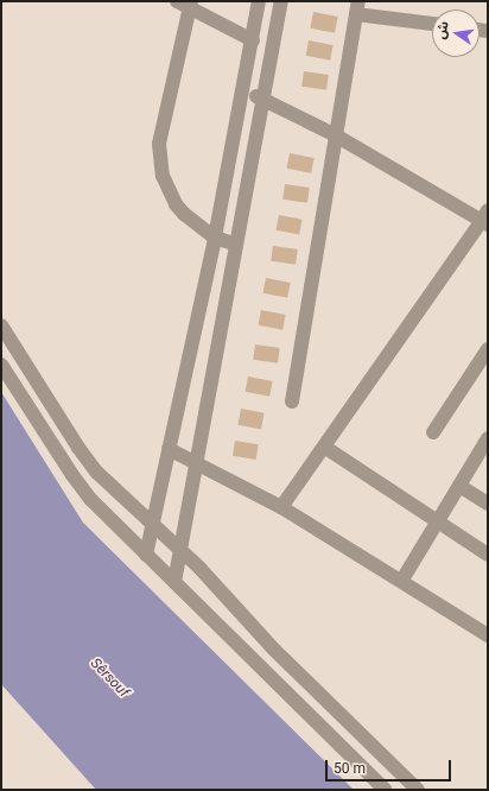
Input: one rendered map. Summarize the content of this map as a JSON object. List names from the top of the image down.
{
  "water": ["Sêrsouf"],
  "scale_bar": "50 m",
  "north": "left"
}
